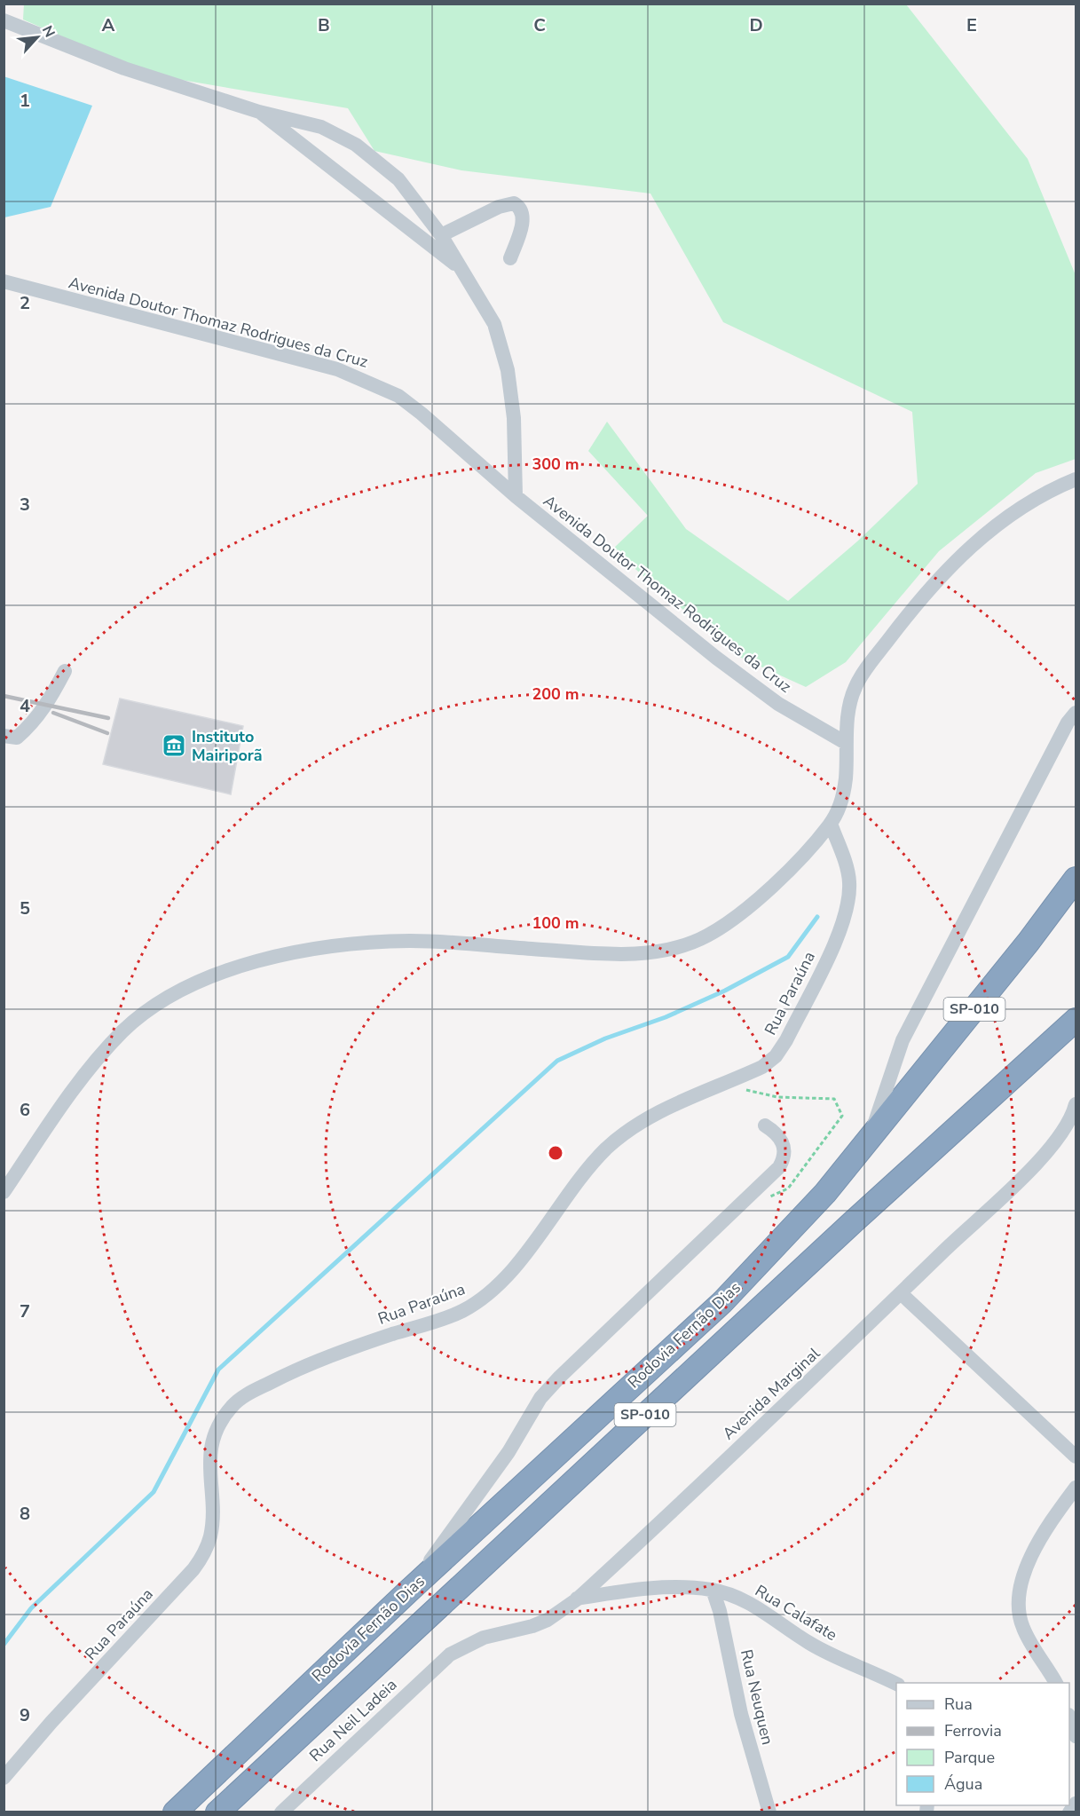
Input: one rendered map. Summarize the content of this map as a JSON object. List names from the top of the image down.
{
  "streets": {
    "highway": ["SP-010", "Rodovia Fernão Dias"],
    "street": [
      "Avenida Doutor Thomaz Rodrigues da Cruz",
      "Rua Paraúna",
      "Avenida Marginal",
      "Rua Calafate",
      "Rua Neuquen",
      "Rua Neil Ladeia"
    ]
  },
  "crossings": [
    ["Avenida Marginal", "Rua Calafate"],
    ["Avenida Marginal", "Rua Neil Ladeia"],
    ["Rua Calafate", "Rua Neuquen"]
  ],
  "places": {
    "museum": ["Instituto Mairiporã"]
  },
  "legend": [
    "Rua",
    "Ferrovia",
    "Parque",
    "Água"
  ],
  "north": "top right",
  "grid": {
    "columns": [
      "A",
      "B",
      "C",
      "D",
      "E"
    ],
    "rows": [
      "1",
      "2",
      "3",
      "4",
      "5",
      "6",
      "7",
      "8",
      "9"
    ]
  },
  "rings": ["300 m", "200 m", "100 m"]
}
